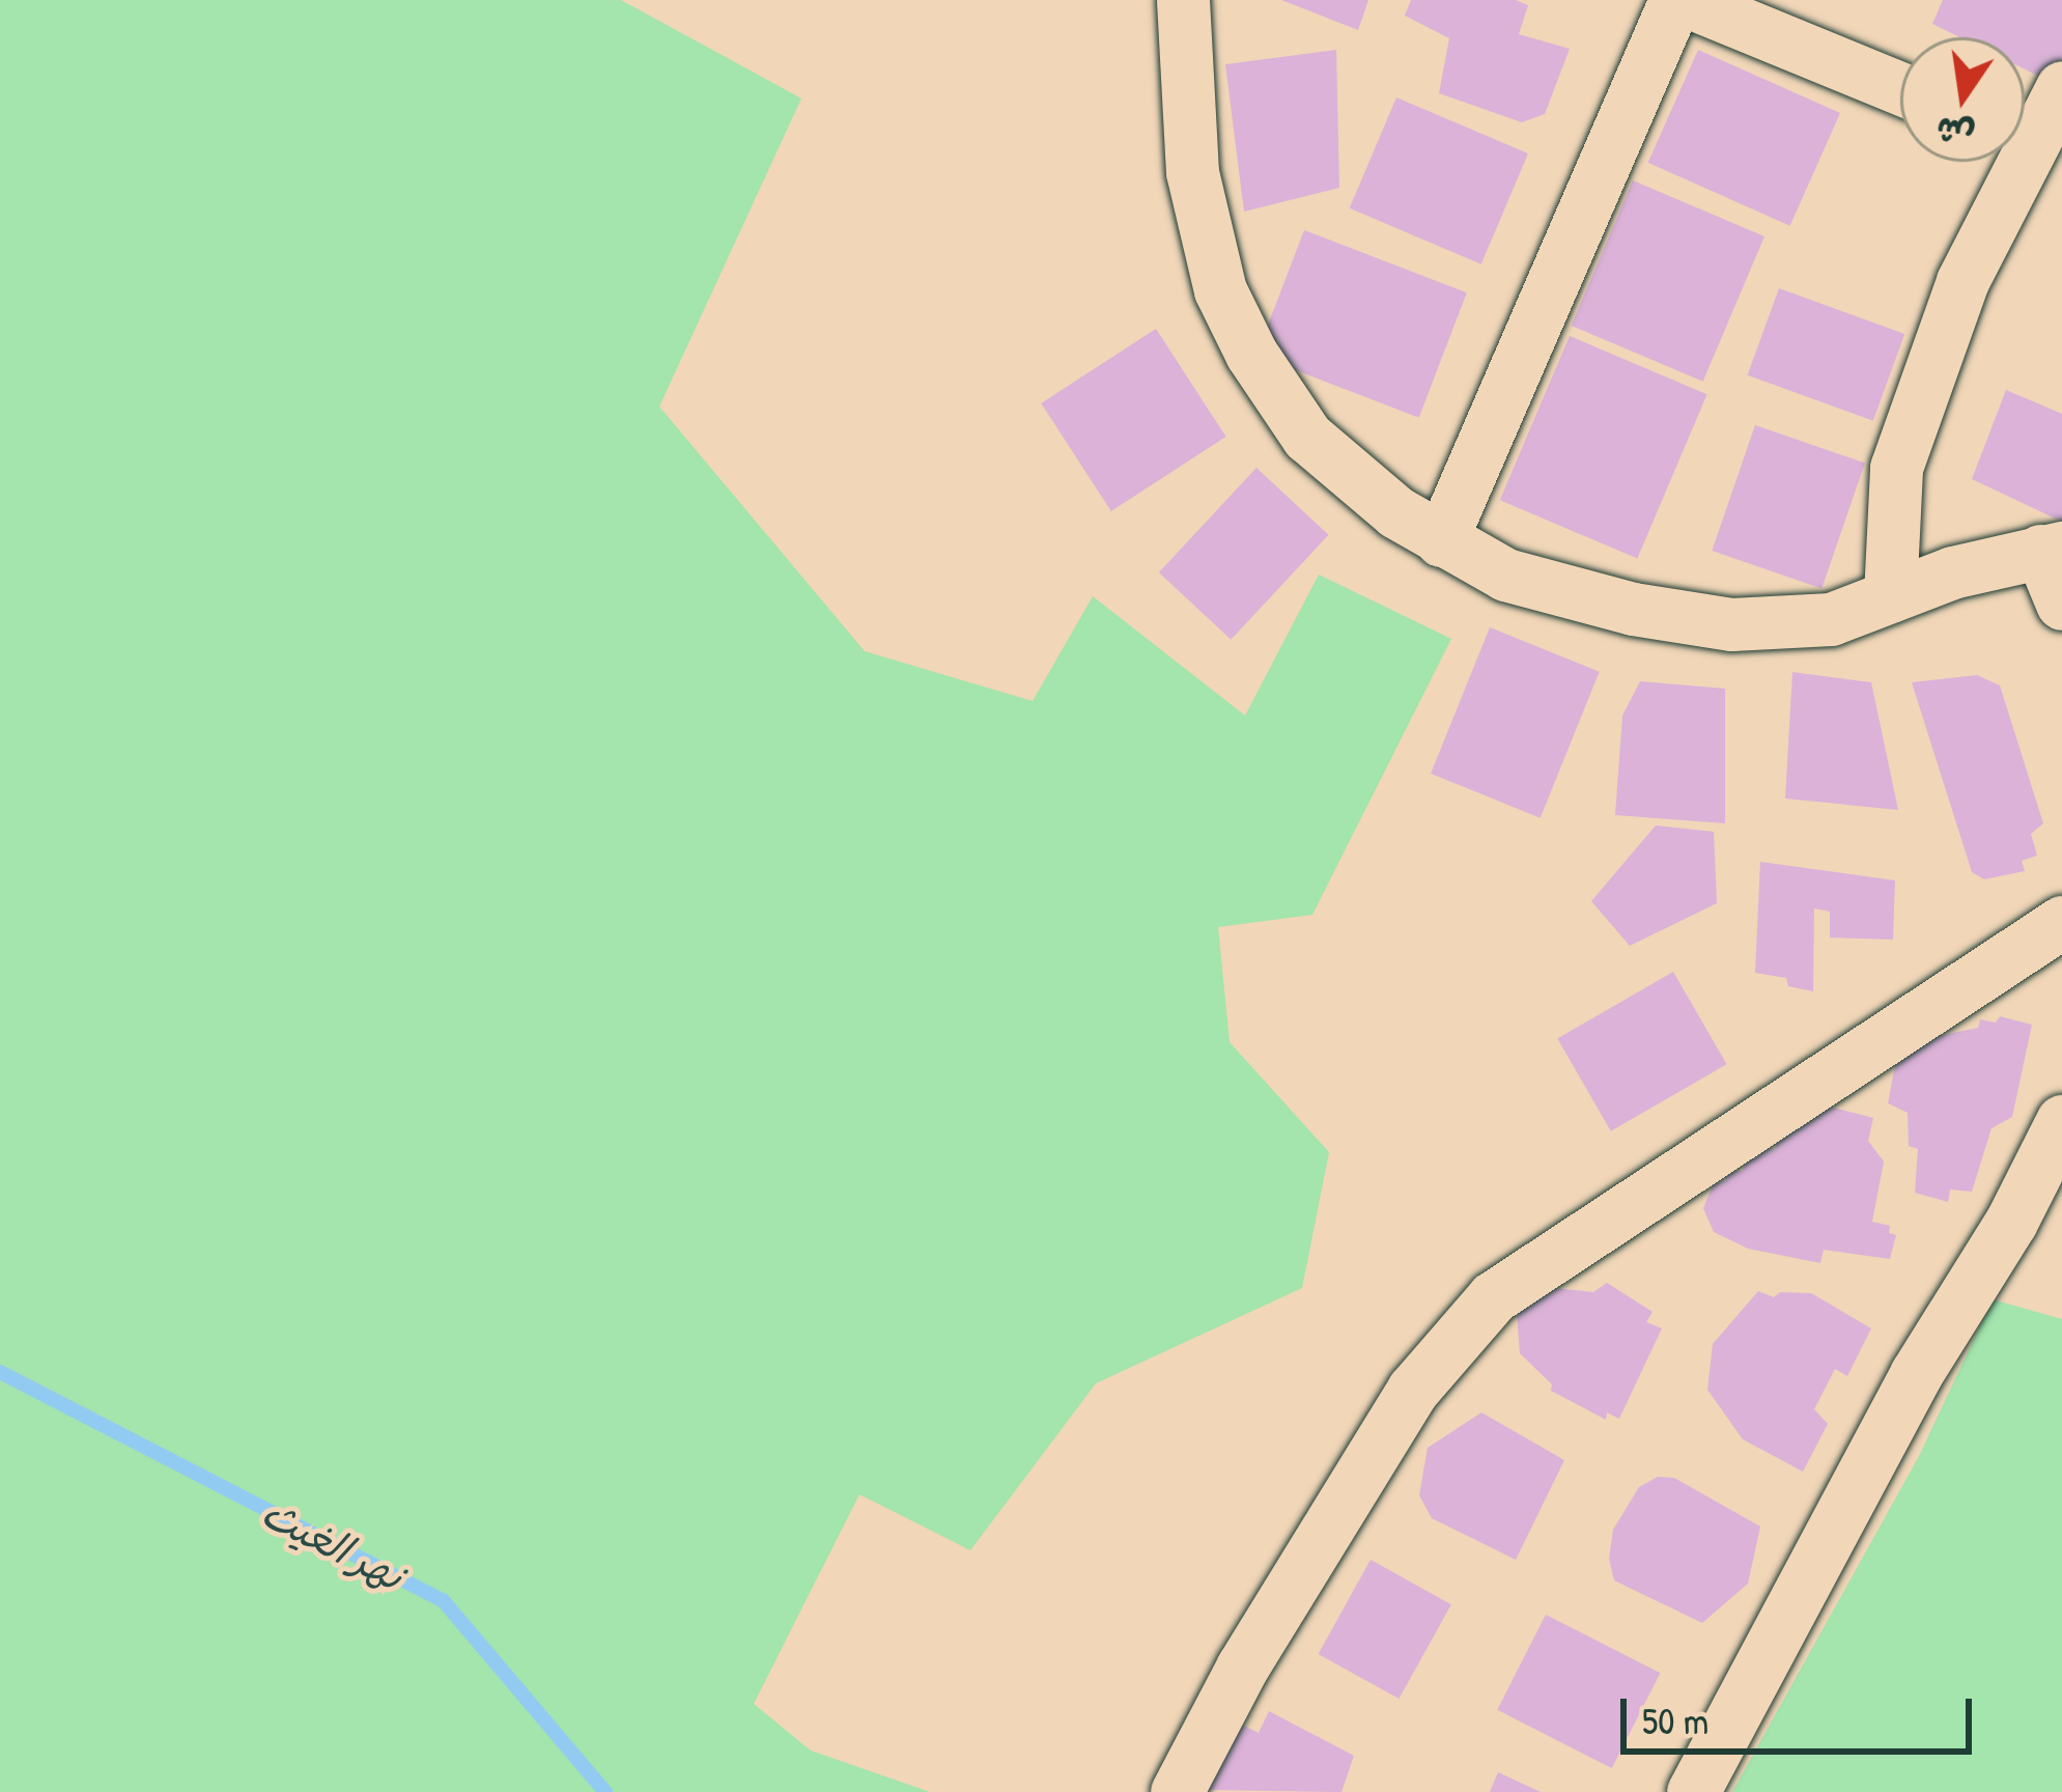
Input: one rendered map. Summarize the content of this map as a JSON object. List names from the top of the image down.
{
  "water": ["نهر الغيث"],
  "scale_bar": "50 m",
  "north": "bottom"
}
